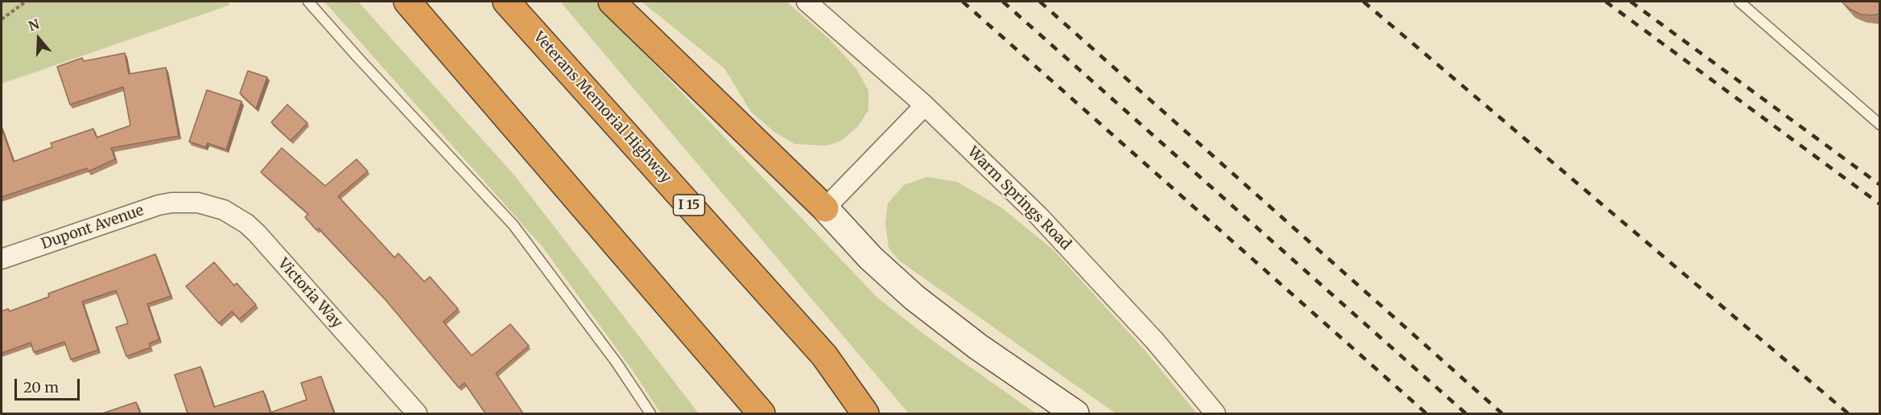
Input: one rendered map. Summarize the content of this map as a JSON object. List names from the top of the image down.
{
  "streets": {
    "highway": ["Veterans Memorial Highway", "I 15"],
    "street": ["Warm Springs Road", "Dupont Avenue", "Victoria Way"]
  },
  "crossings": [
    ["Dupont Avenue", "Victoria Way"]
  ],
  "scale_bar": "20 m",
  "north": "top"
}
